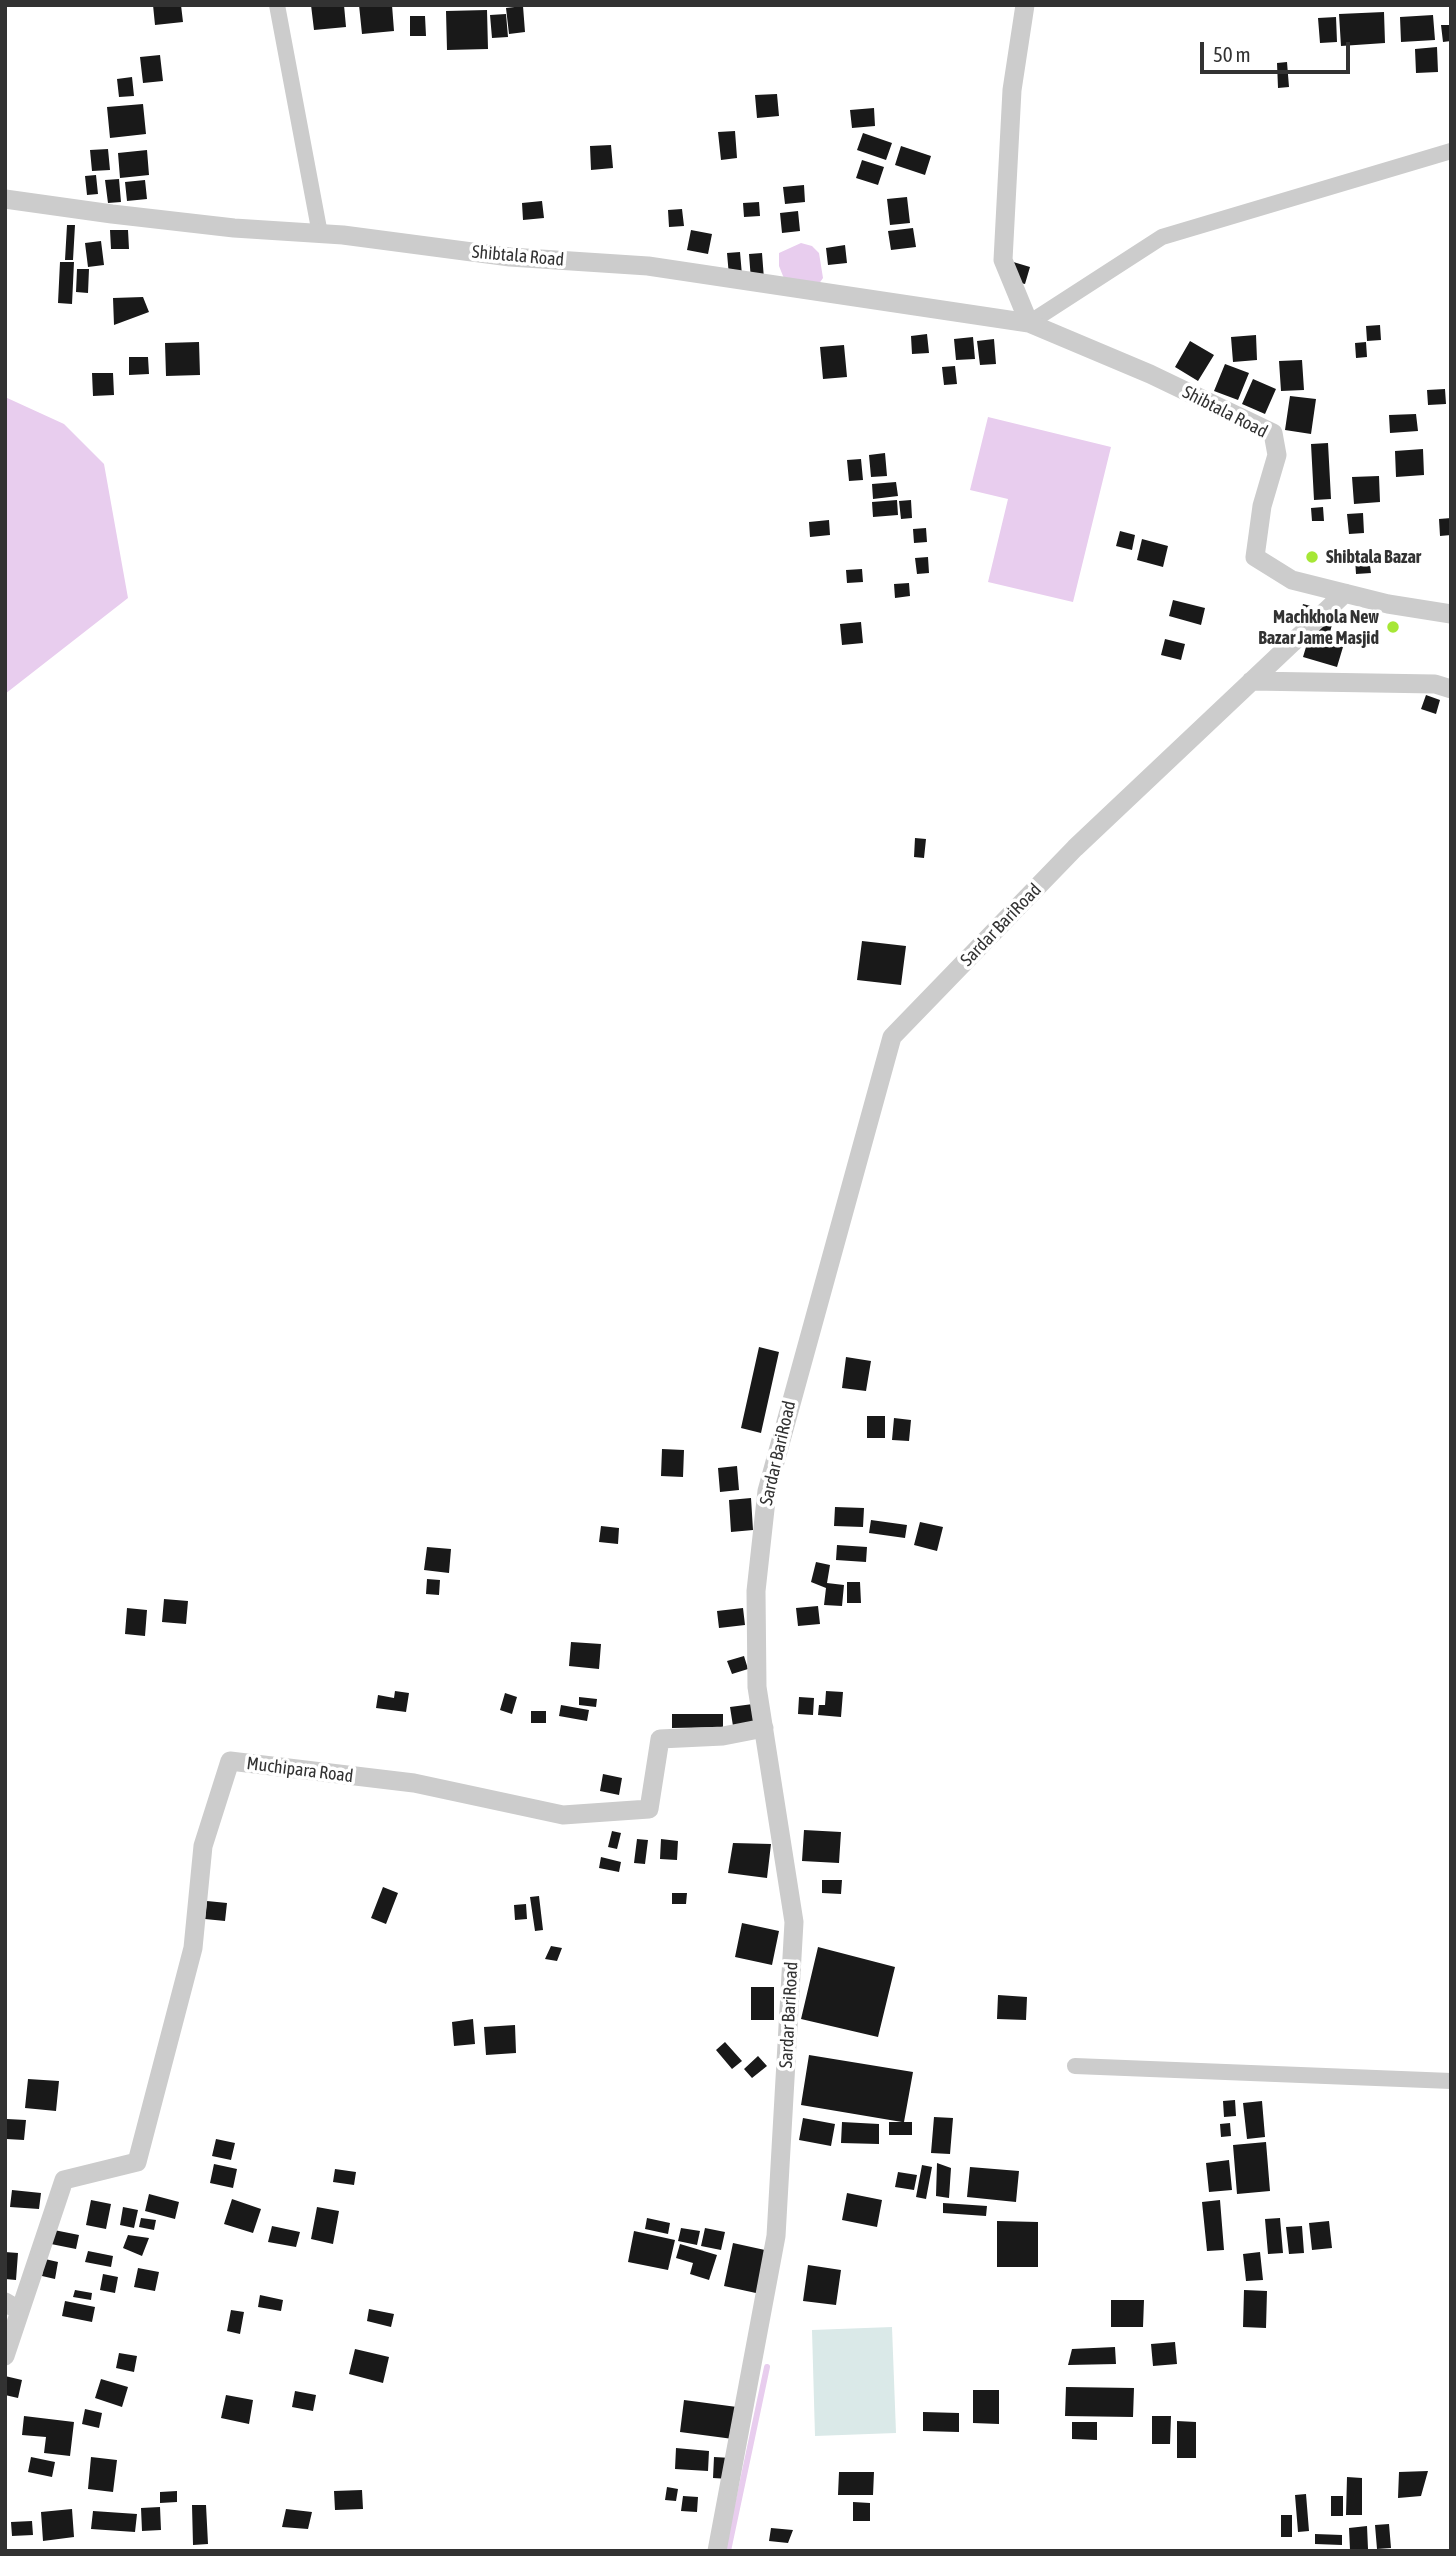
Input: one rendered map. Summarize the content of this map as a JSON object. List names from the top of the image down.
{
  "streets": {
    "street": ["Shibtala Road", "Sardar BariRoad", "Muchipara Road"]
  },
  "crossings": [
    ["Shibtala Road", "Sardar BariRoad"],
    ["Sardar BariRoad", "Muchipara Road"]
  ],
  "places": ["Shibtala Bazar", "Machkhola New Bazar Jame Masjid"],
  "scale_bar": "50 m"
}
